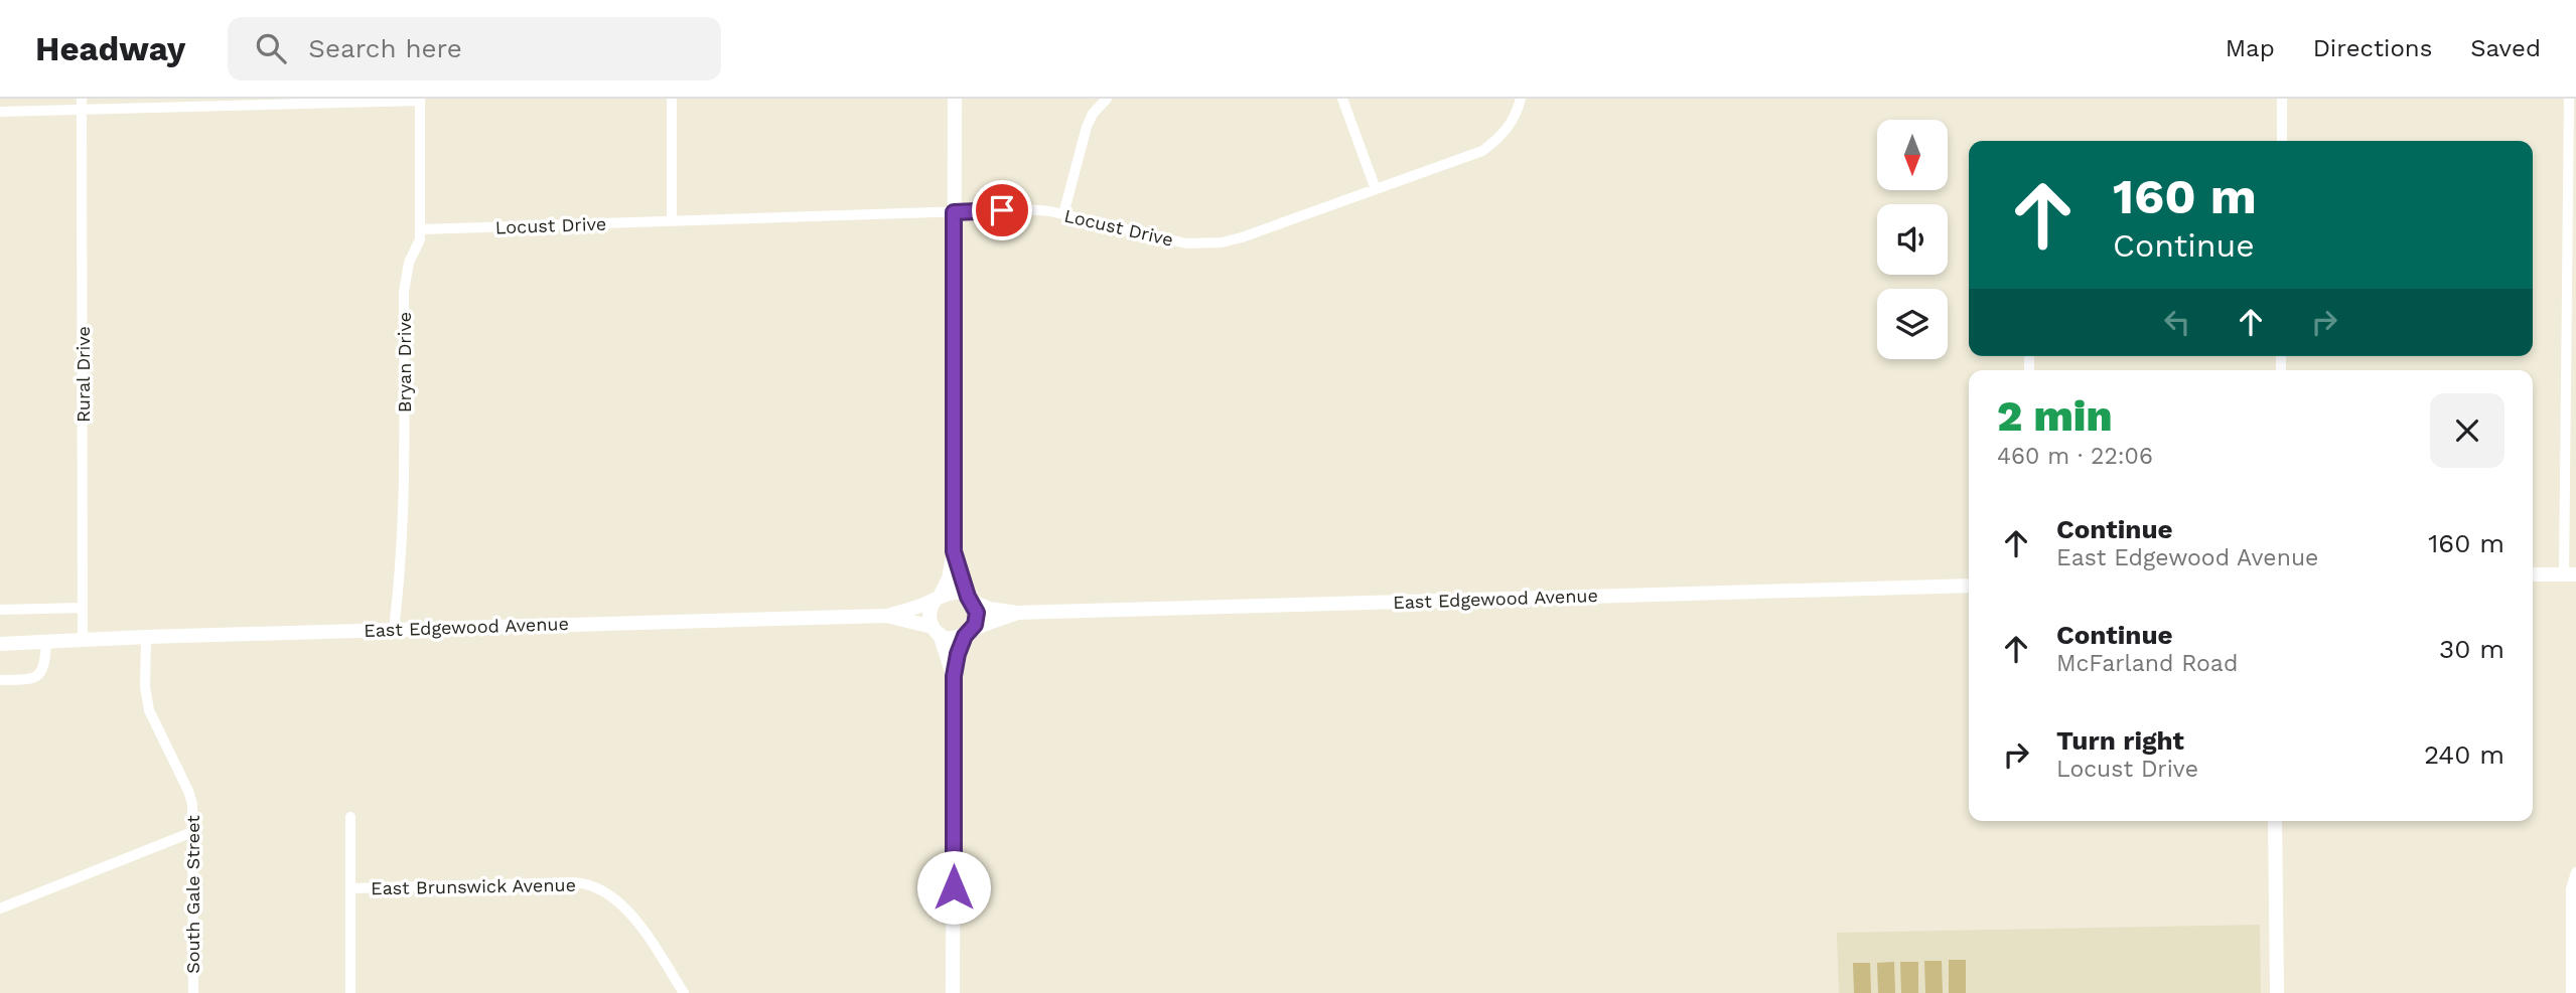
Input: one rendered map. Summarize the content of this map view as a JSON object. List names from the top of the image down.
{
  "streets": {
    "main road": ["East Edgewood Avenue"],
    "street": [
      "Locust Drive",
      "Bryan Drive",
      "Rural Drive",
      "East Brunswick Avenue",
      "South Gale Street"
    ]
  },
  "crossings": [
    ["Locust Drive", "Bryan Drive"],
    ["Bryan Drive", "East Edgewood Avenue"],
    ["Rural Drive", "East Edgewood Avenue"],
    ["East Edgewood Avenue", "South Gale Street"]
  ],
  "north": "bottom",
  "page": {
    "header": "Headway",
    "search": "Search here",
    "nav": ["Map", "Directions", "Saved"],
    "turn": ["160 m", "Continue"],
    "heading": ["2 min", "460 m · 22:06"],
    "list": [
      {
        "name": "Continue",
        "note": "East Edgewood Avenue",
        "value": "160 m"
      },
      {
        "name": "Continue",
        "note": "McFarland Road",
        "value": "30 m"
      },
      {
        "name": "Turn right",
        "note": "Locust Drive",
        "value": "240 m"
      }
    ]
  }
}
